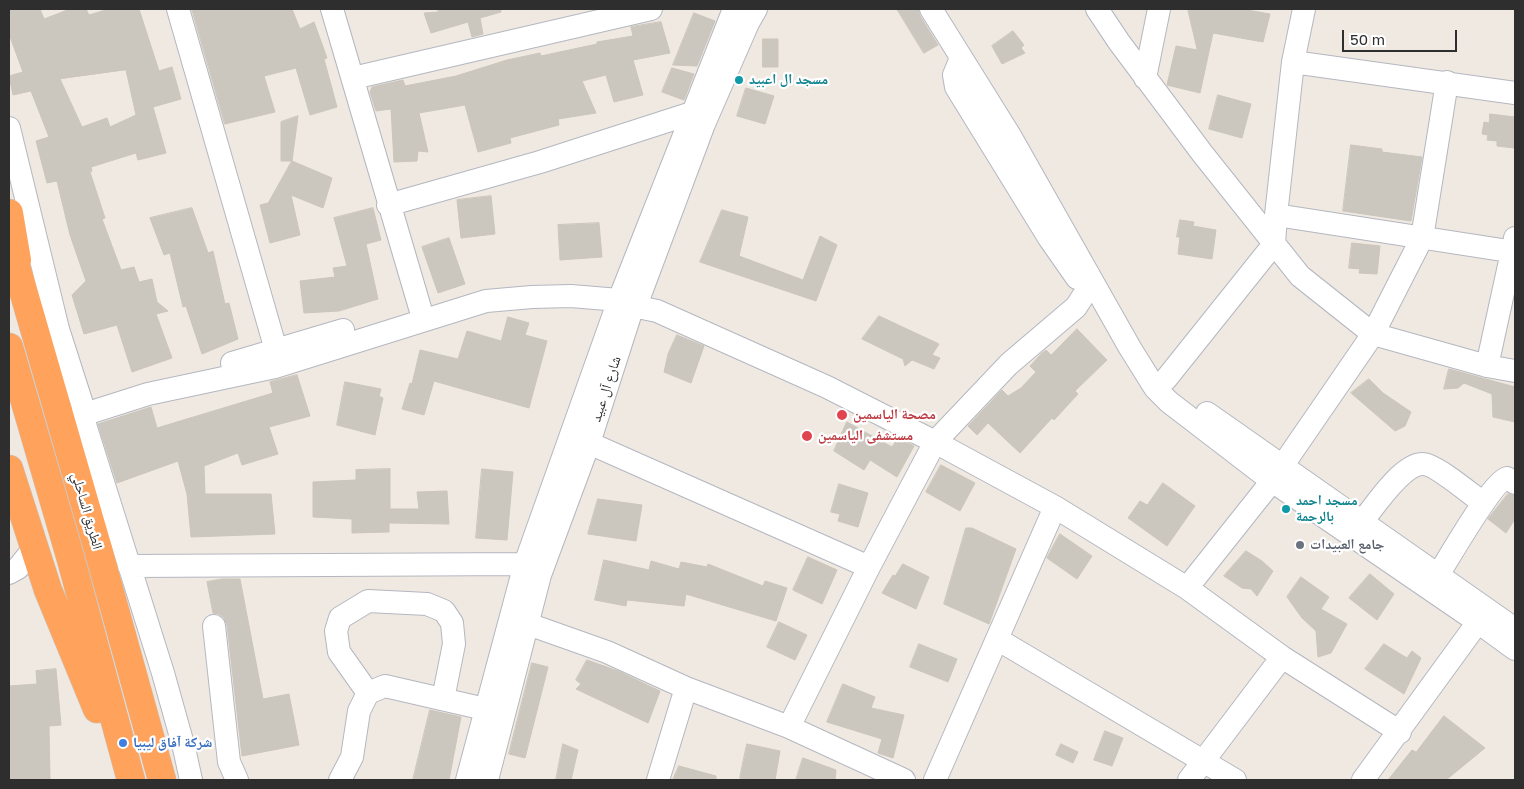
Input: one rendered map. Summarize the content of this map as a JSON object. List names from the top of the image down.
{
  "streets": {
    "highway": ["الطريق الساحلي"],
    "street": ["شارع آل عبيد"]
  },
  "places": [
    "مسجد ال اعبيد",
    "مصحة الياسمين",
    "مستشفى الياسمين",
    "مسجد احمد بالرحمة",
    "جامع العبيدات",
    "شركة آفاق ليبيا"
  ],
  "scale_bar": "50 m"
}
